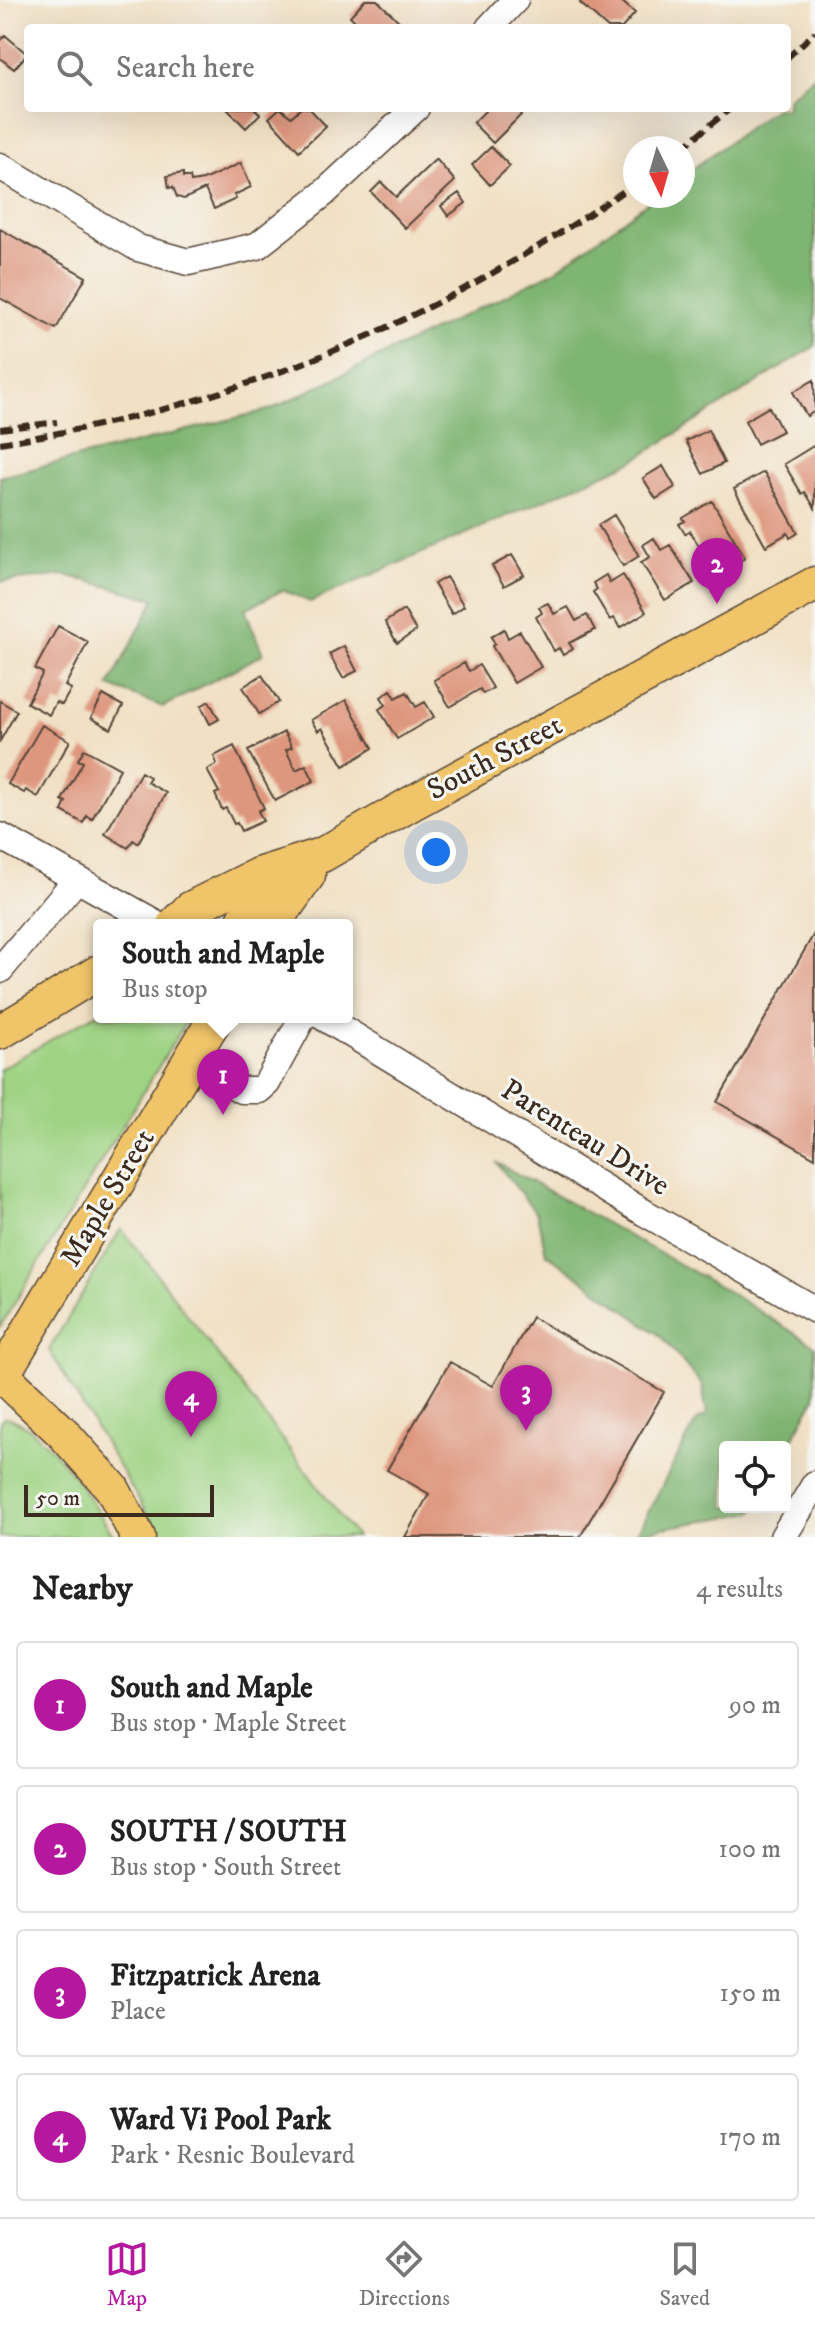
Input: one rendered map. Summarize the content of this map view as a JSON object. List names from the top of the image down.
{
  "streets": {
    "main road": ["South Street", "Maple Street"],
    "street": ["Parenteau Drive"]
  },
  "scale_bar": "50 m",
  "north": "bottom",
  "page": {
    "search": "Search here",
    "pins": [
      "2",
      "1",
      "3",
      "4"
    ],
    "popup": ["South and Maple", "Bus stop"],
    "scale": "50 m",
    "heading": ["Nearby", "4 results"],
    "list": [
      {
        "mark": "1",
        "name": "South and Maple",
        "note": "Bus stop · Maple Street",
        "value": "90 m"
      },
      {
        "mark": "2",
        "name": "SOUTH / SOUTH",
        "note": "Bus stop · South Street",
        "value": "100 m"
      },
      {
        "mark": "3",
        "name": "Fitzpatrick Arena",
        "note": "Place",
        "value": "150 m"
      },
      {
        "mark": "4",
        "name": "Ward Vi Pool Park",
        "note": "Park · Resnic Boulevard",
        "value": "170 m"
      }
    ],
    "nav": ["Map", "Directions", "Saved"]
  }
}
